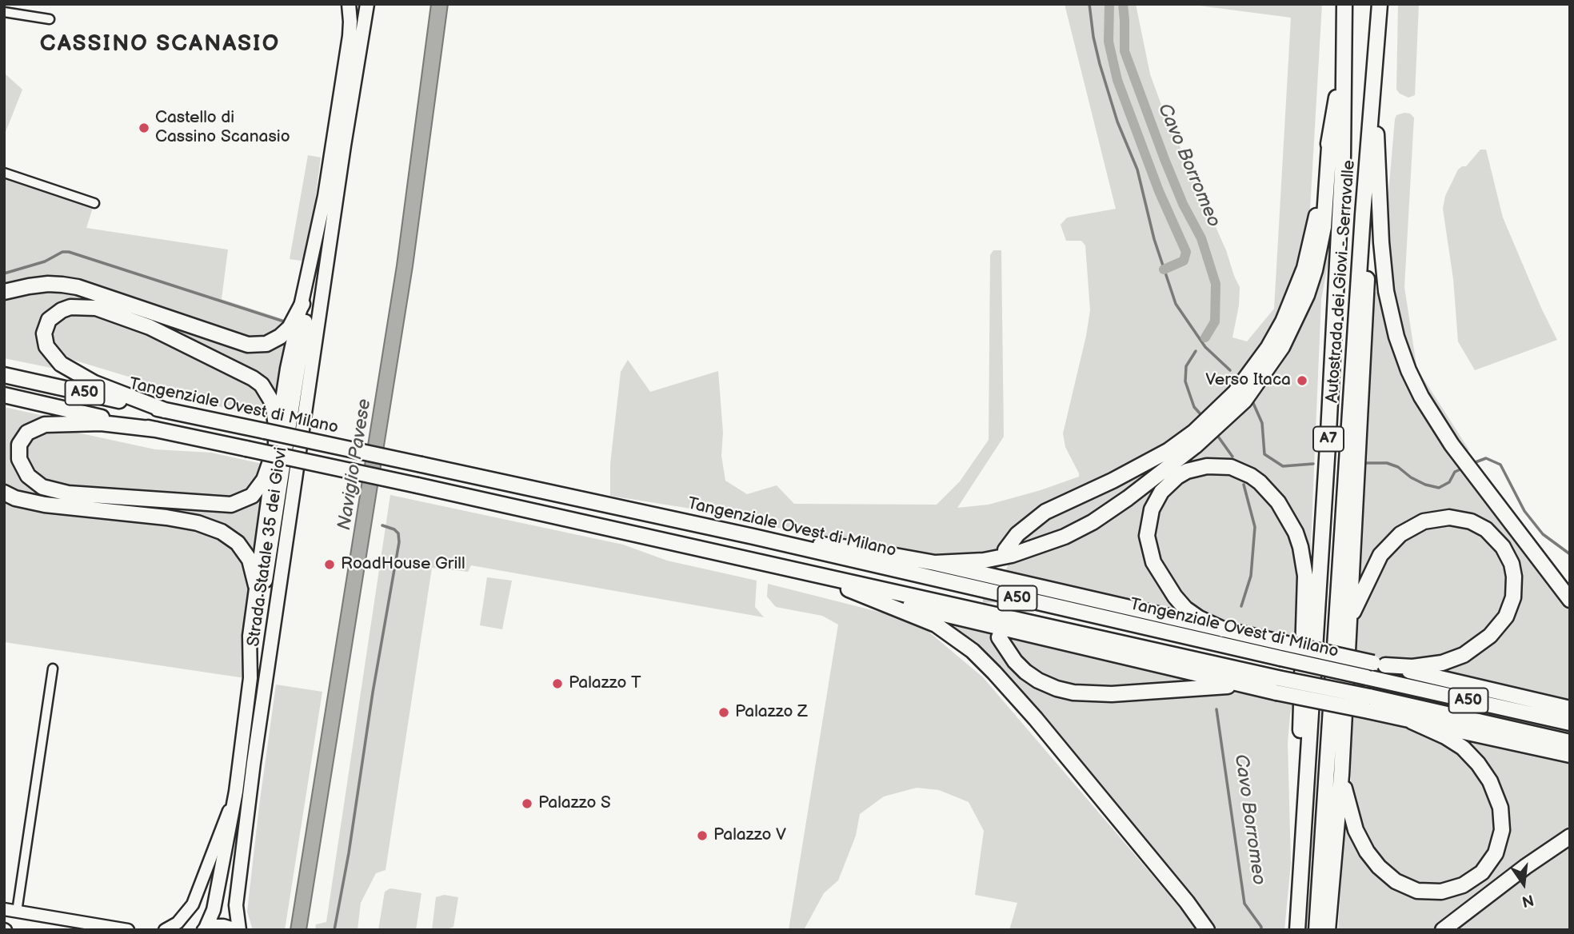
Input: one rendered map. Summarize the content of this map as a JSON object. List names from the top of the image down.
{
  "streets": {
    "highway": [
      "Autostrada dei Giovi - Serravalle",
      "A50",
      "Tangenziale Ovest di Milano",
      "A7"
    ],
    "main road": ["Strada Statale 35 dei Giovi"]
  },
  "crossings": [
    ["Autostrada dei Giovi - Serravalle", "A7"]
  ],
  "districts": ["CASSINO SCANASIO"],
  "water": ["Cavo Borromeo", "Naviglio Pavese"],
  "places": [
    "Castello di Cassino Scanasio",
    "Verso Itaca",
    "RoadHouse Grill",
    "Palazzo T",
    "Palazzo Z",
    "Palazzo S",
    "Palazzo V"
  ],
  "north": "bottom"
}
